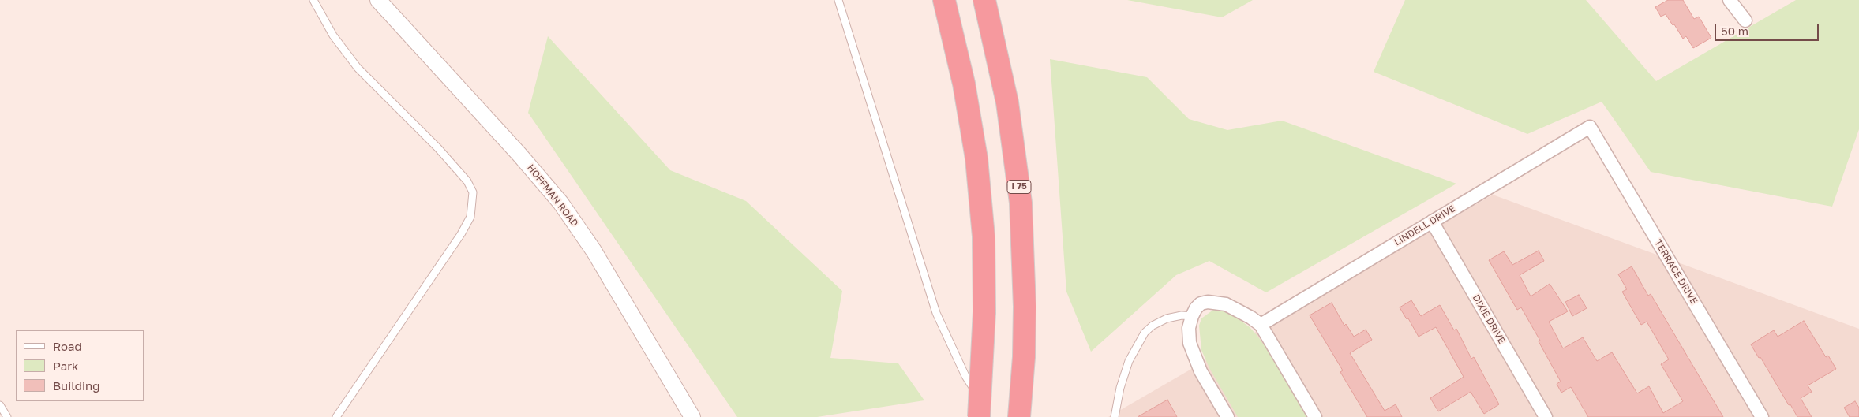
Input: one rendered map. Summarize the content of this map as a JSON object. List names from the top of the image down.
{
  "streets": {
    "highway": ["I 75"],
    "street": [
      "HOFFMAN ROAD",
      "LINDELL DRIVE",
      "TERRACE DRIVE",
      "DIXIE DRIVE"
    ]
  },
  "crossings": [
    ["LINDELL DRIVE", "TERRACE DRIVE"],
    ["LINDELL DRIVE", "DIXIE DRIVE"]
  ],
  "legend": ["Road", "Park", "Building"],
  "scale_bar": "50 m"
}
